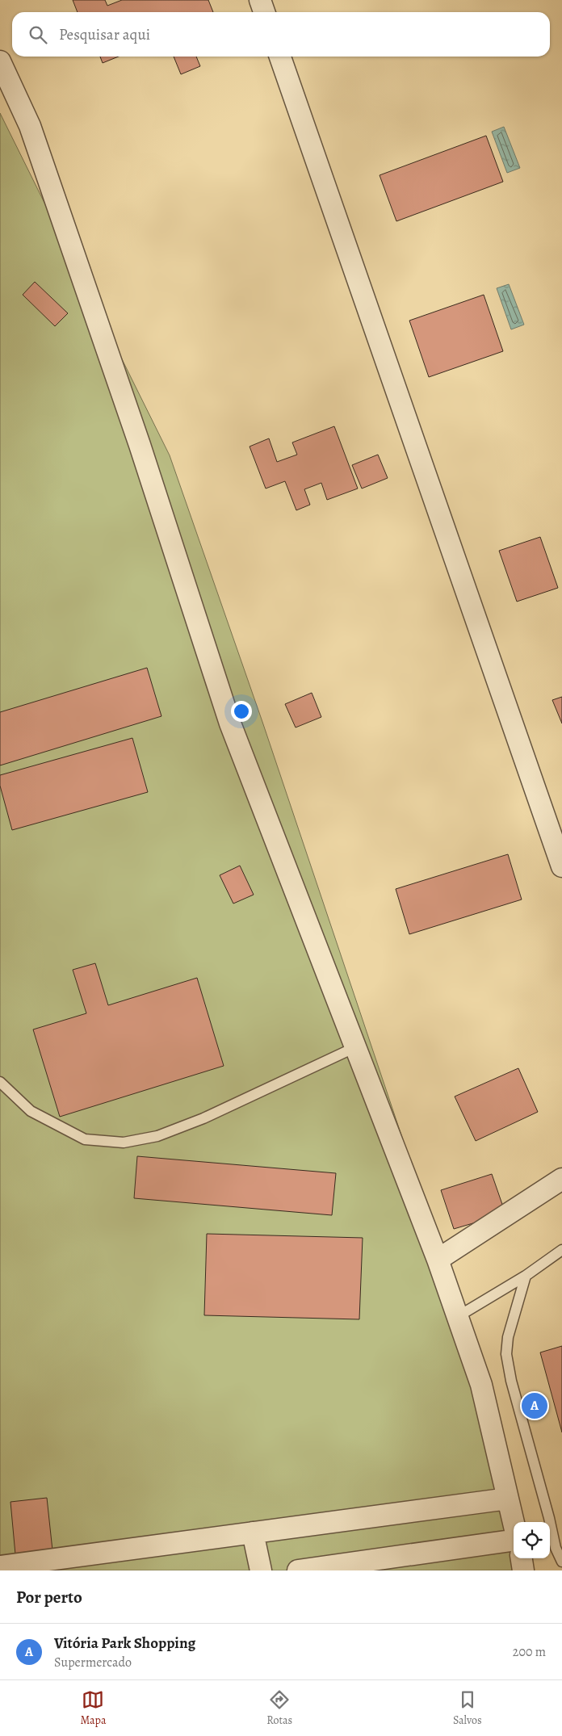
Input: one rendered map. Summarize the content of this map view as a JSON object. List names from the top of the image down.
{
  "page": {
    "search": "Pesquisar aqui",
    "pins": "A",
    "heading": "Por perto",
    "list": [
      {
        "mark": "A",
        "name": "Vitória Park Shopping",
        "note": "Supermercado",
        "value": "200 m"
      }
    ],
    "nav": ["Mapa", "Rotas", "Salvos"]
  }
}
